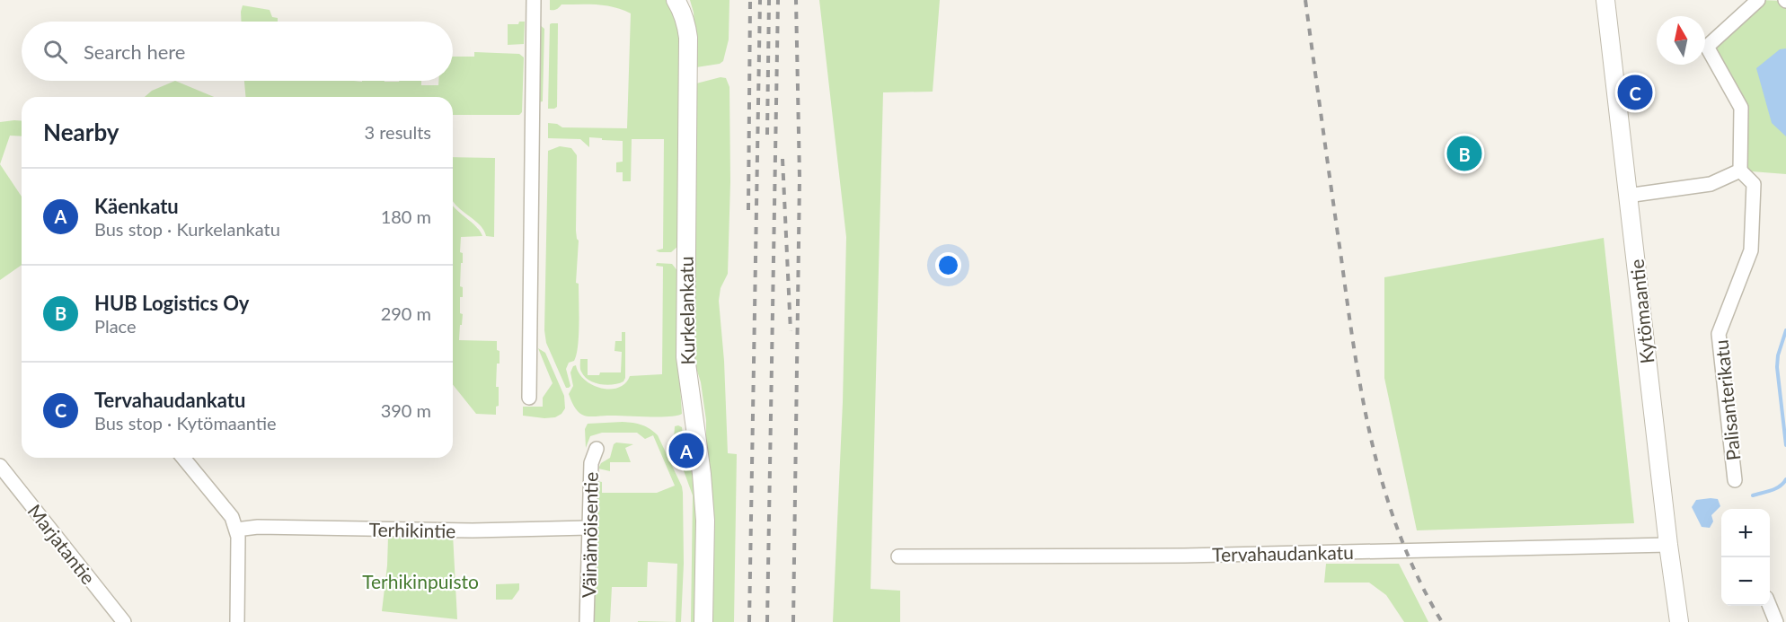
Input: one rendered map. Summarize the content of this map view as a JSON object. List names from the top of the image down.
{
  "streets": {
    "street": [
      "Kurkelankatu",
      "Kytömaantie",
      "Palisanterikatu",
      "Terhikintie",
      "Väinämöisentie",
      "Marjatantie",
      "Tervahaudankatu"
    ]
  },
  "crossings": [
    ["Kytömaantie", "Tervahaudankatu"],
    ["Terhikintie", "Väinämöisentie"]
  ],
  "parks": ["Terhikinpuisto"],
  "north": "top",
  "page": {
    "search": "Search here",
    "pins": ["C", "B", "A"],
    "heading": ["Nearby", "3 results"],
    "list": [
      {
        "mark": "A",
        "name": "Käenkatu",
        "note": "Bus stop · Kurkelankatu",
        "value": "180 m"
      },
      {
        "mark": "B",
        "name": "HUB Logistics Oy",
        "note": "Place",
        "value": "290 m"
      },
      {
        "mark": "C",
        "name": "Tervahaudankatu",
        "note": "Bus stop · Kytömaantie",
        "value": "390 m"
      }
    ],
    "map_buttons": ["+", "−"]
  }
}
